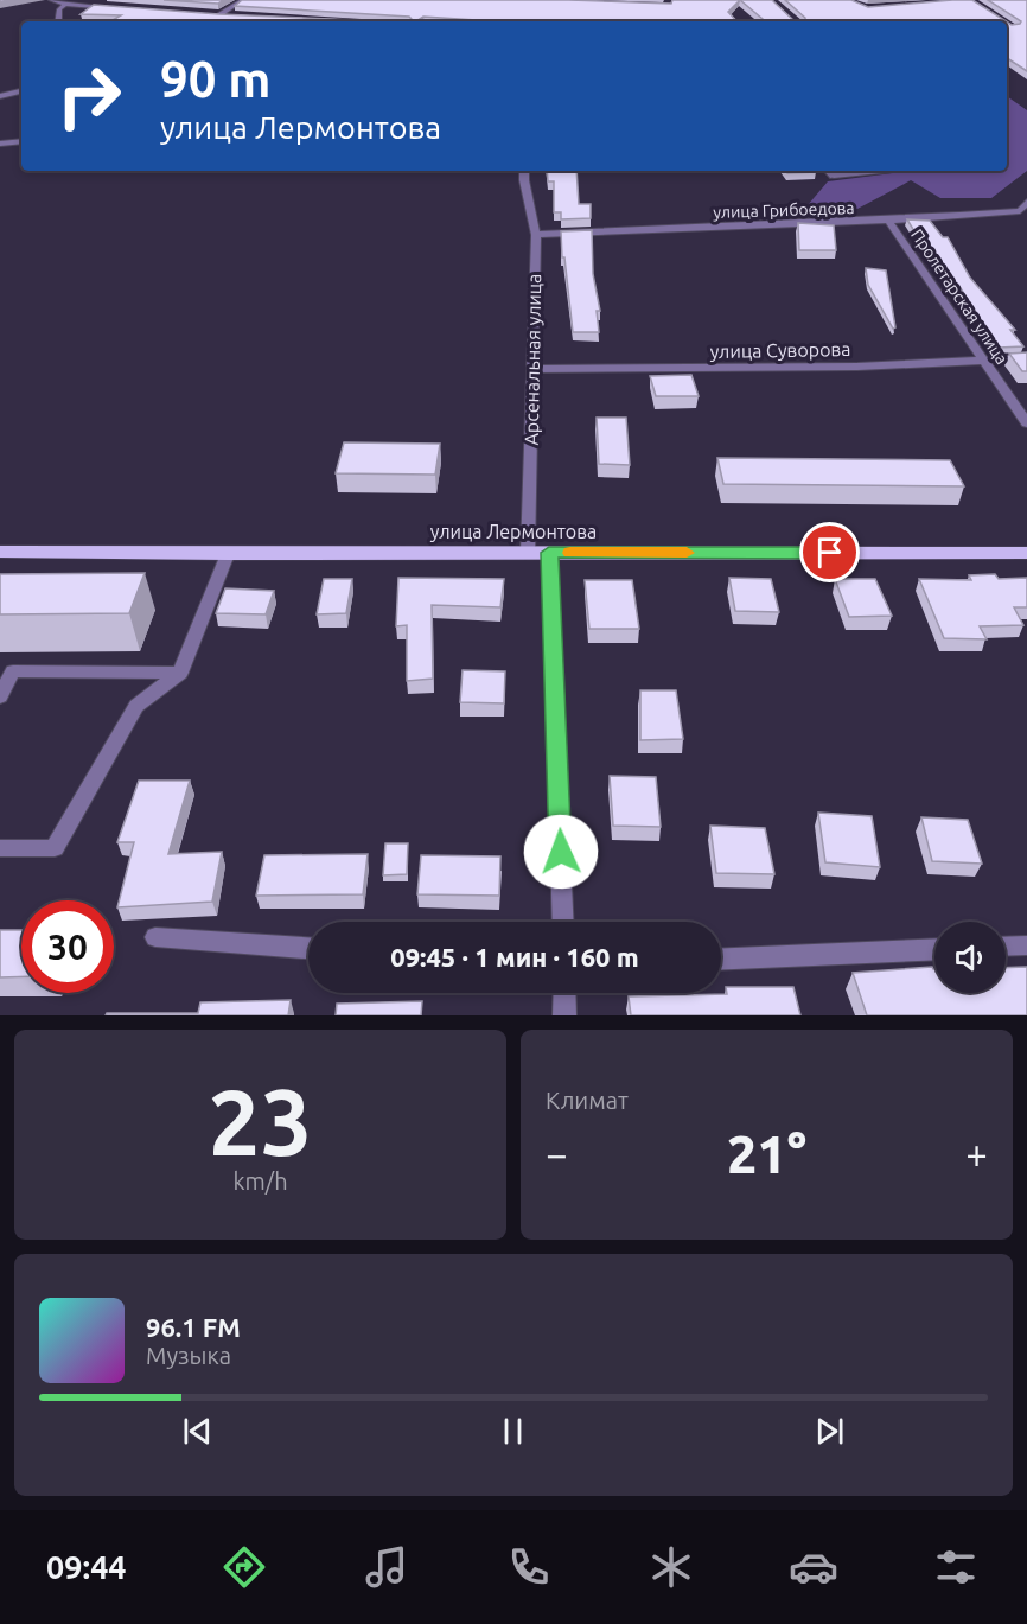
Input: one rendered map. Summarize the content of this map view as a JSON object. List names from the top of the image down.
{
  "streets": {
    "main road": ["улица Лермонтова"],
    "street": [
      "улица Грибоедова",
      "Пролетарская улица",
      "улица Суворова",
      "Арсенальная улица"
    ]
  },
  "crossings": [
    ["улица Грибоедова", "Пролетарская улица"],
    ["улица Грибоедова", "Арсенальная улица"],
    ["Пролетарская улица", "улица Суворова"],
    ["улица Суворова", "Арсенальная улица"],
    ["Арсенальная улица", "улица Лермонтова"]
  ],
  "page": {
    "turn": ["90 m", "улица Лермонтова"],
    "limit": "30",
    "trip": "09:45 · 1 мин · 160 m",
    "tile": [
      ["23", "km/h"],
      "Климат"
    ],
    "heat": ["−", "21°", "+"],
    "song": ["96.1 FM", "Музыка"],
    "tabs": "09:44"
  }
}
